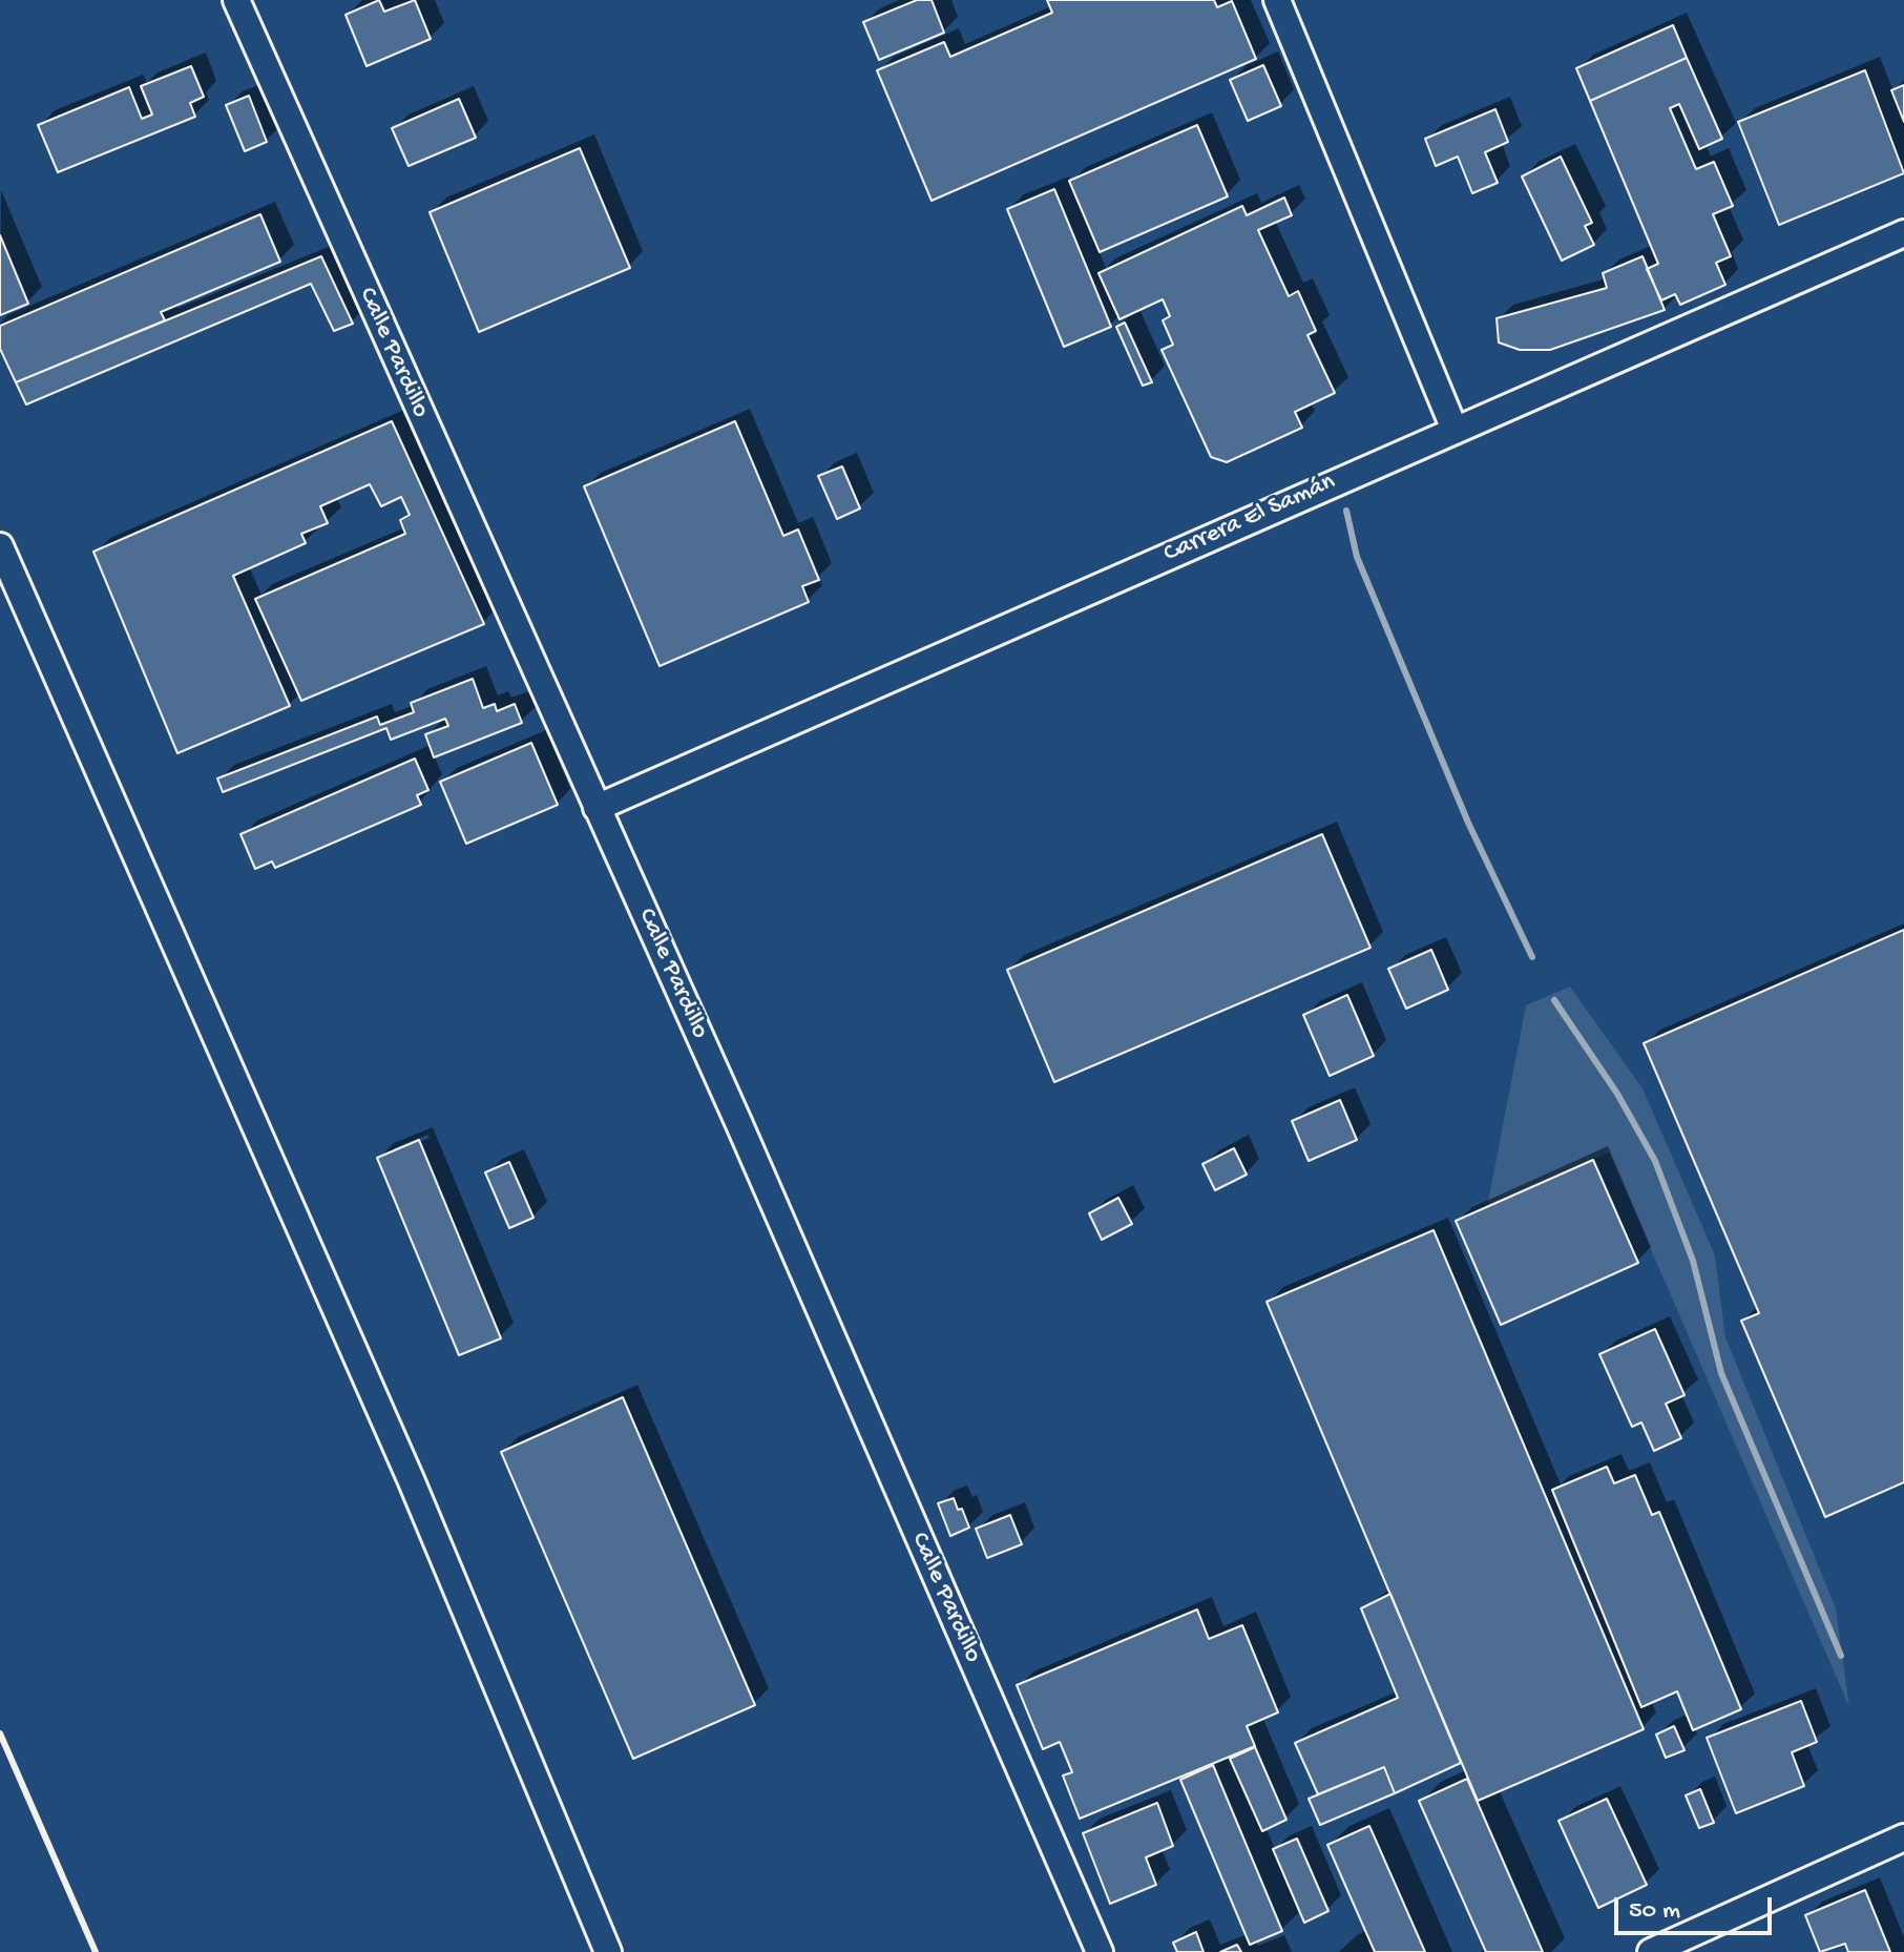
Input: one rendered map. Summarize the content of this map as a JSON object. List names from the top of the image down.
{
  "streets": {
    "street": ["Calle Pardillo", "Carrera El Samán"]
  },
  "crossings": [
    ["Calle Pardillo", "Carrera El Samán"]
  ],
  "scale_bar": "50 m"
}
